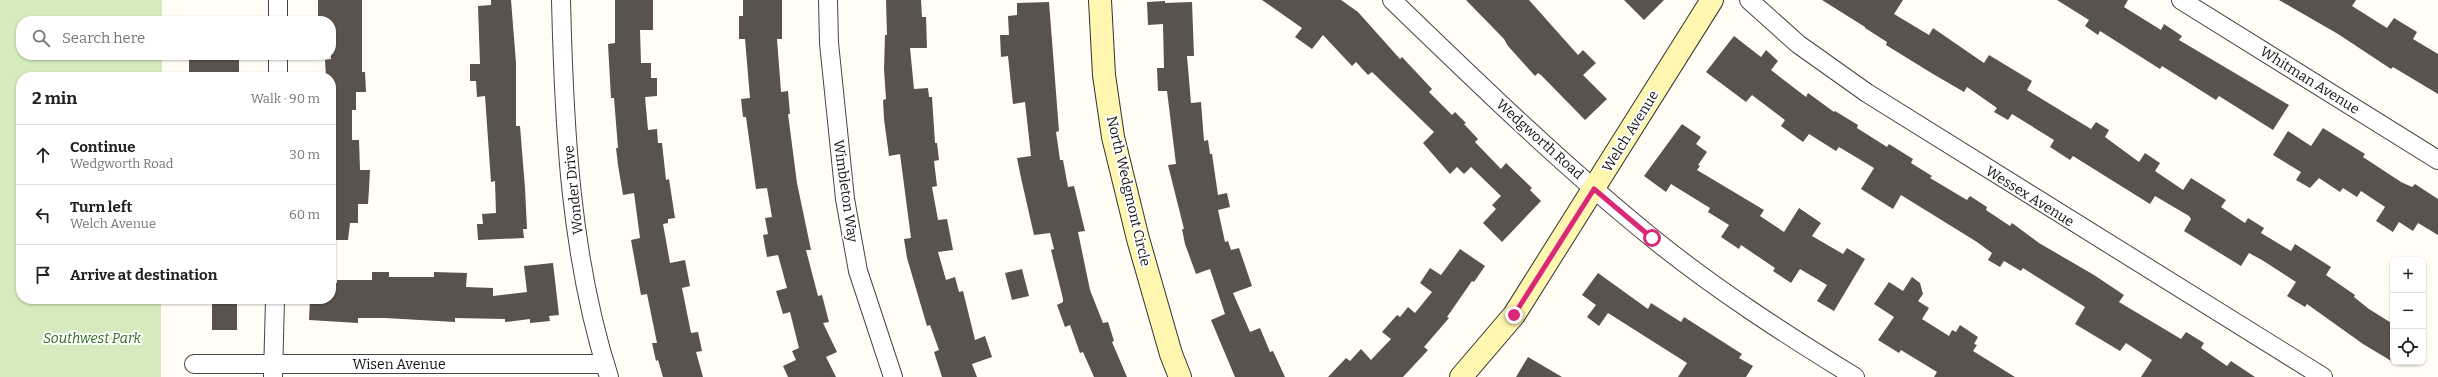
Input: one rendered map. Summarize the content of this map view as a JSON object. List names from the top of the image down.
{
  "streets": {
    "street": [
      "Whitman Avenue",
      "Welch Avenue",
      "Wedgworth Road",
      "Wonder Drive",
      "Wimbleton Way",
      "North Wedgmont Circle",
      "Wessex Avenue",
      "Wisen Avenue"
    ]
  },
  "crossings": [
    ["Welch Avenue", "Wedgworth Road"],
    ["Wonder Drive", "Wisen Avenue"]
  ],
  "parks": ["Southwest Park"],
  "page": {
    "search": "Search here",
    "heading": ["2 min", "Walk · 90 m"],
    "list": [
      ["Continue", "Wedgworth Road", "30 m"],
      ["Turn left", "Welch Avenue", "60 m"],
      "Arrive at destination"
    ],
    "map_buttons": ["+", "−"]
  }
}
